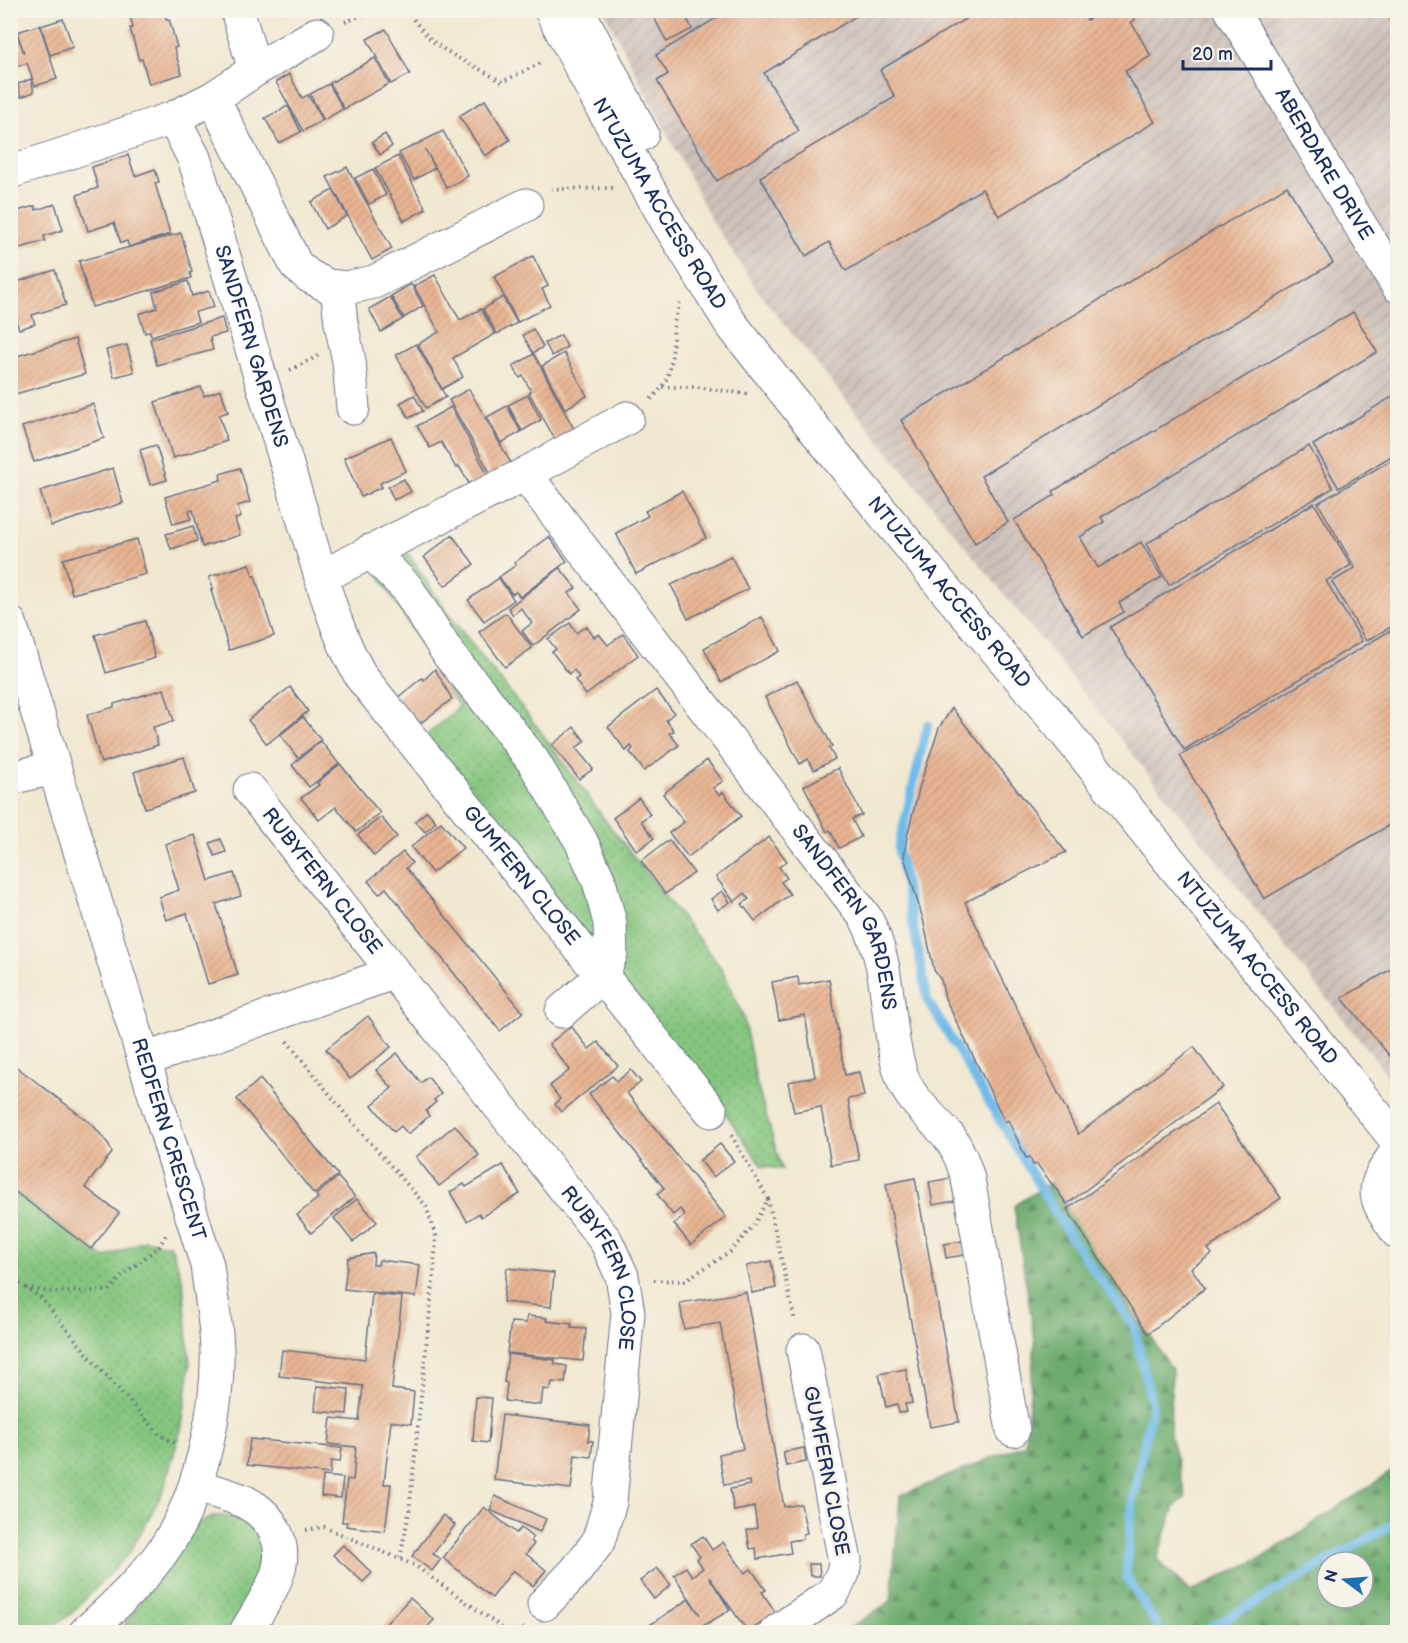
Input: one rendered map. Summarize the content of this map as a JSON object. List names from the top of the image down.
{
  "streets": {
    "street": [
      "ABERDARE DRIVE",
      "NTUZUMA ACCESS ROAD",
      "SANDFERN GARDENS",
      "GUMFERN CLOSE",
      "RUBYFERN CLOSE",
      "REDFERN CRESCENT"
    ]
  },
  "crossings": [
    ["SANDFERN GARDENS", "GUMFERN CLOSE"],
    ["RUBYFERN CLOSE", "REDFERN CRESCENT"]
  ],
  "scale_bar": "20 m",
  "north": "left"
}
